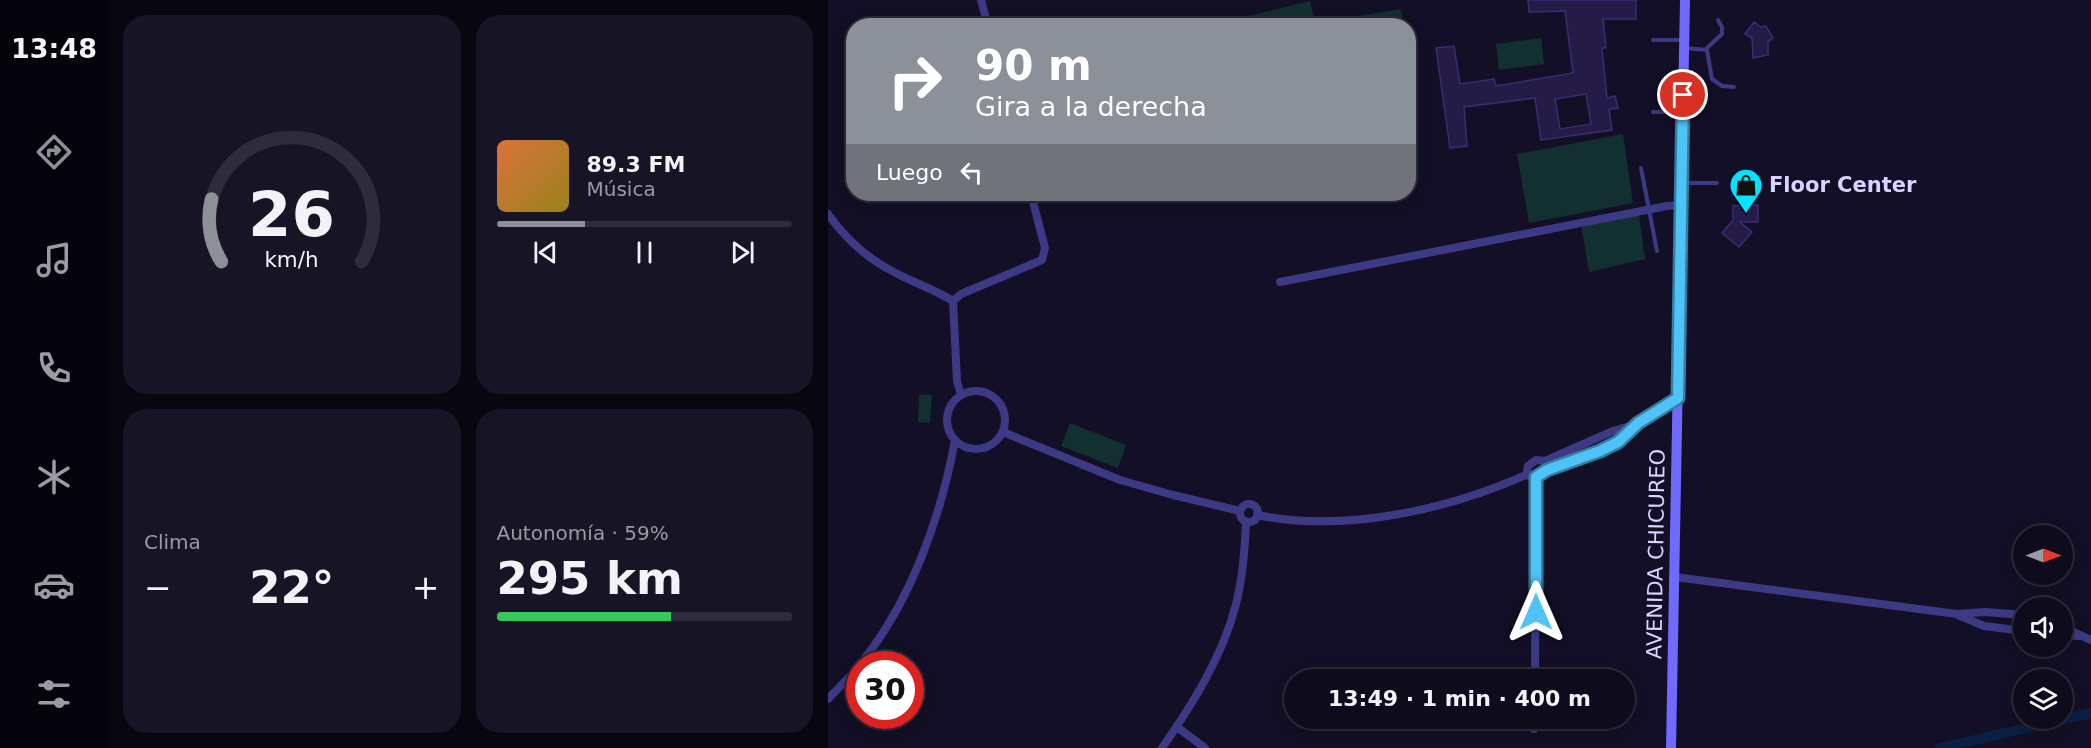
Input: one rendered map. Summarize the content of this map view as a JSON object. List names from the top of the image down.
{
  "streets": {
    "main road": ["AVENIDA CHICUREO"]
  },
  "places": {
    "shop": ["Floor Center"]
  },
  "north": "right",
  "page": {
    "tabs": "13:48",
    "turn": ["90 m", "Gira a la derecha"],
    "song": ["89.3 FM", "Música"],
    "then": "Luego",
    "tile": [
      "Clima",
      ["Autonomía · 59%", "295 km"]
    ],
    "heat": ["−", "22°", "+"],
    "limit": "30",
    "trip": "13:49 · 1 min · 400 m",
    "gauge": ["26", "km/h"]
  }
}
